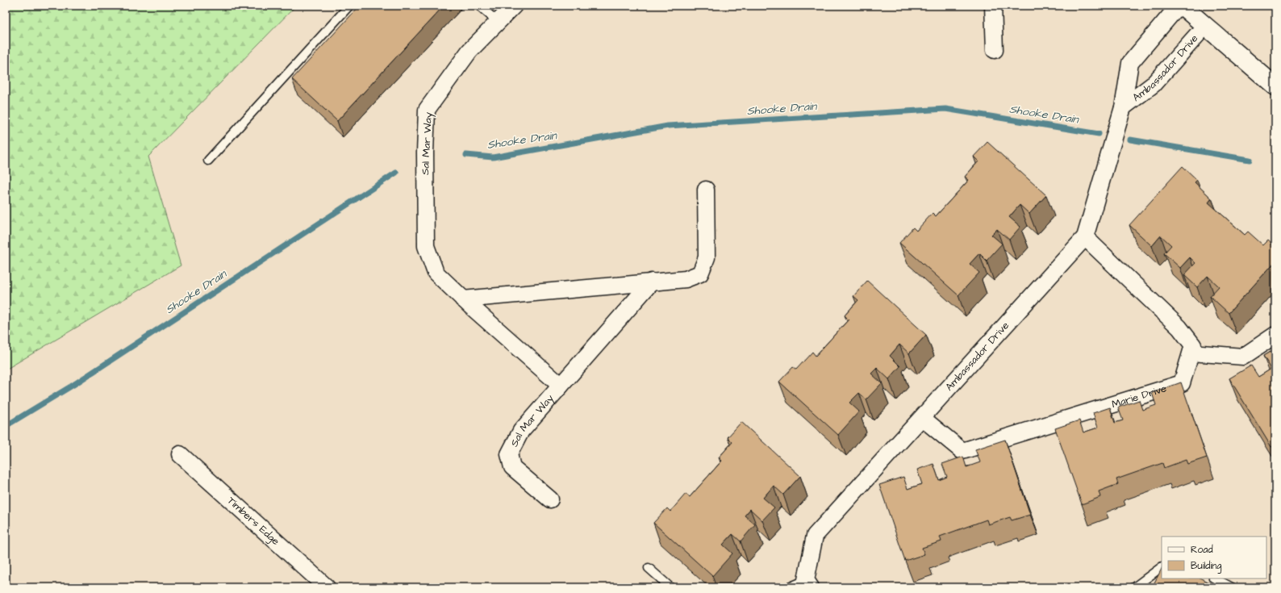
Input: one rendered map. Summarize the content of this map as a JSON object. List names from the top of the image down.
{
  "streets": {
    "street": [
      "Ambassador Drive",
      "Sal Mar Way",
      "Marie Drive",
      "Timbers Edge"
    ]
  },
  "crossings": [
    ["Ambassador Drive", "Marie Drive"]
  ],
  "water": ["Shooke Drain"],
  "legend": ["Road", "Building"]
}
